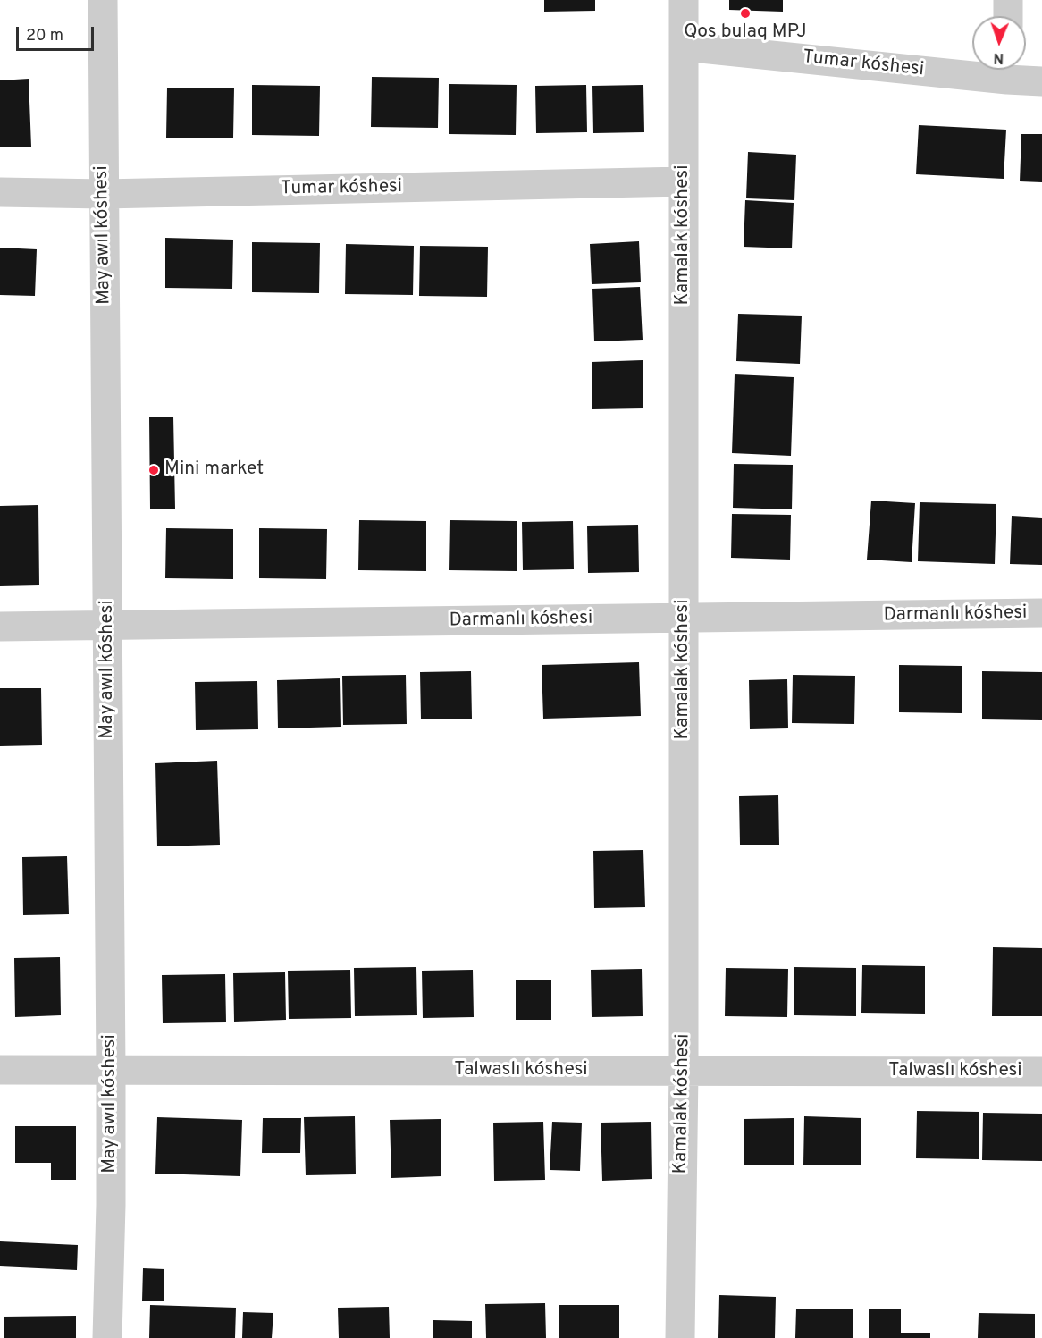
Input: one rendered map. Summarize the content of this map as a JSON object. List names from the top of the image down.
{
  "streets": {
    "street": [
      "Tumar kóshesi",
      "May awıl kóshesi",
      "Kamalak kóshesi",
      "Darmanlı kóshesi",
      "Talwaslı kóshesi"
    ]
  },
  "crossings": [
    ["Tumar kóshesi", "May awıl kóshesi"],
    ["Tumar kóshesi", "Kamalak kóshesi"],
    ["May awıl kóshesi", "Darmanlı kóshesi"],
    ["May awıl kóshesi", "Talwaslı kóshesi"],
    ["Kamalak kóshesi", "Darmanlı kóshesi"],
    ["Kamalak kóshesi", "Talwaslı kóshesi"]
  ],
  "places": ["Qos bulaq MPJ", "Mini market"],
  "scale_bar": "20 m",
  "north": "bottom"
}
